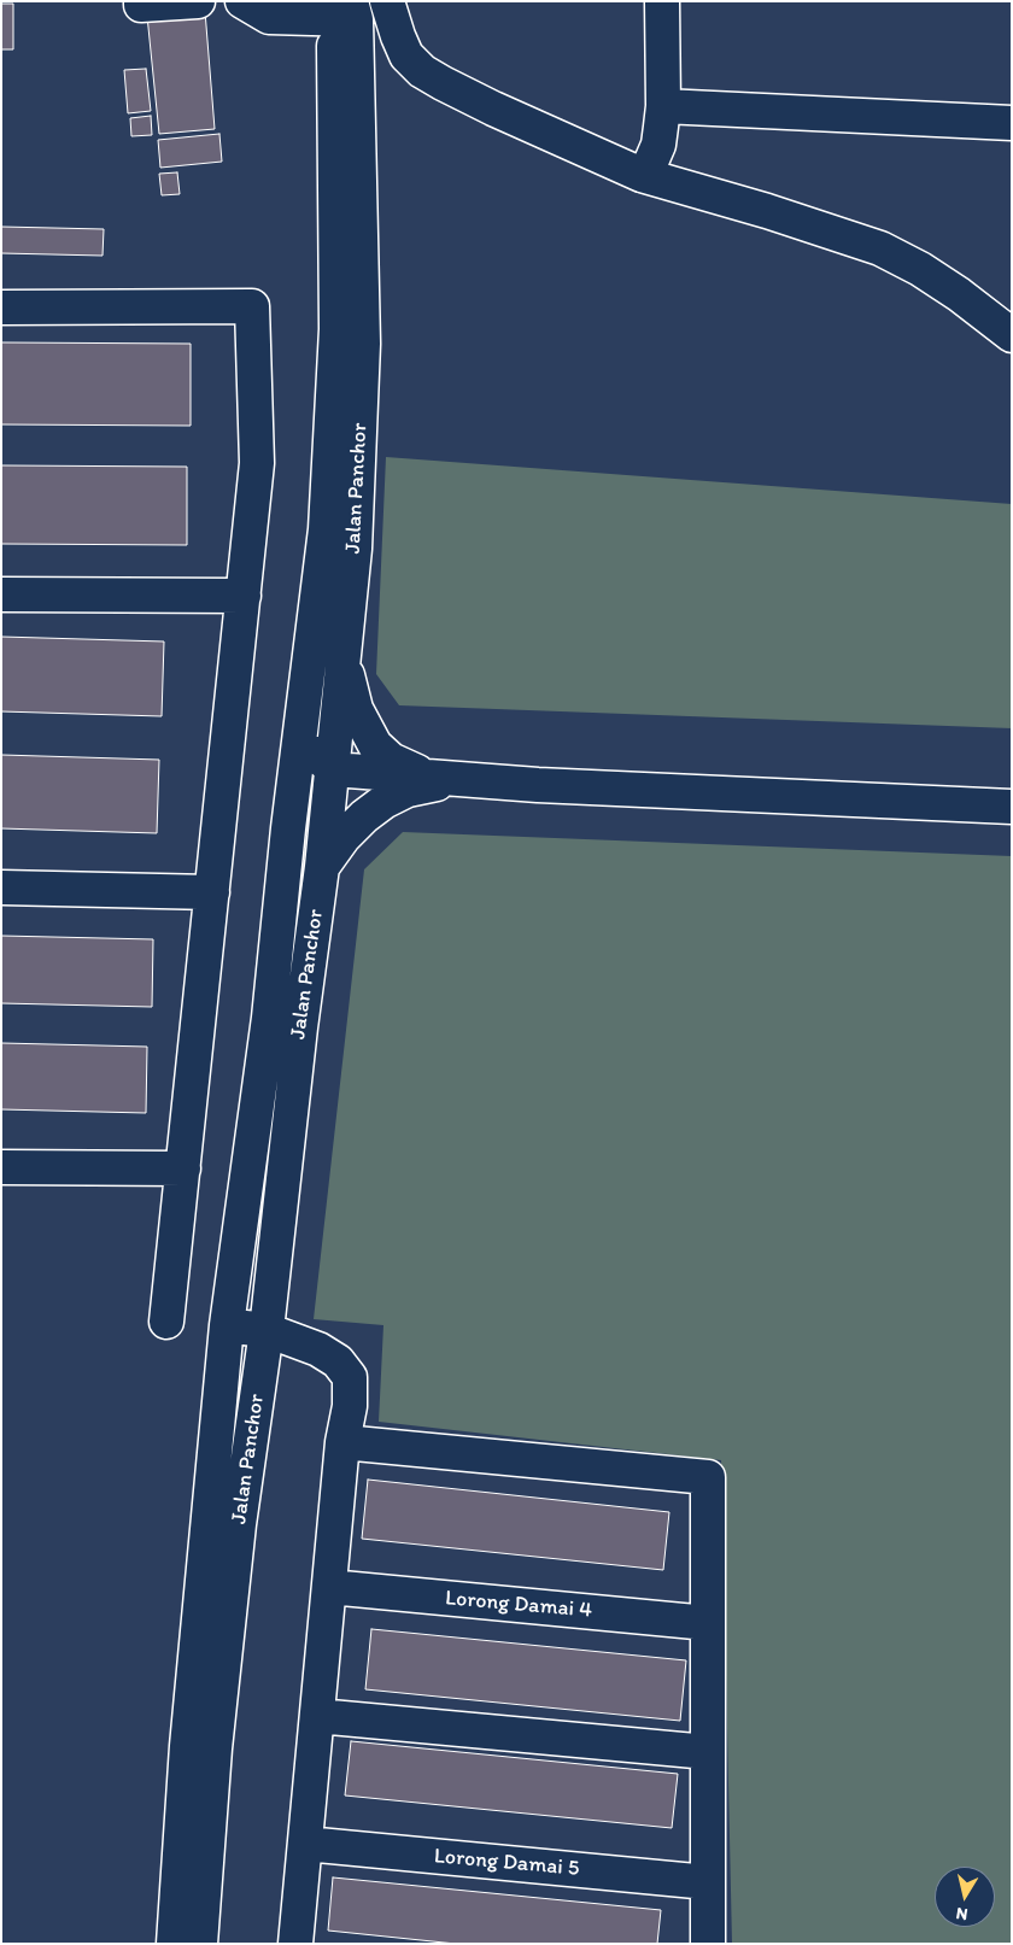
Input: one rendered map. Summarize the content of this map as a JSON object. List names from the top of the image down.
{
  "streets": {
    "street": ["Jalan Panchor", "Lorong Damai 4", "Lorong Damai 5"]
  },
  "north": "bottom"
}
